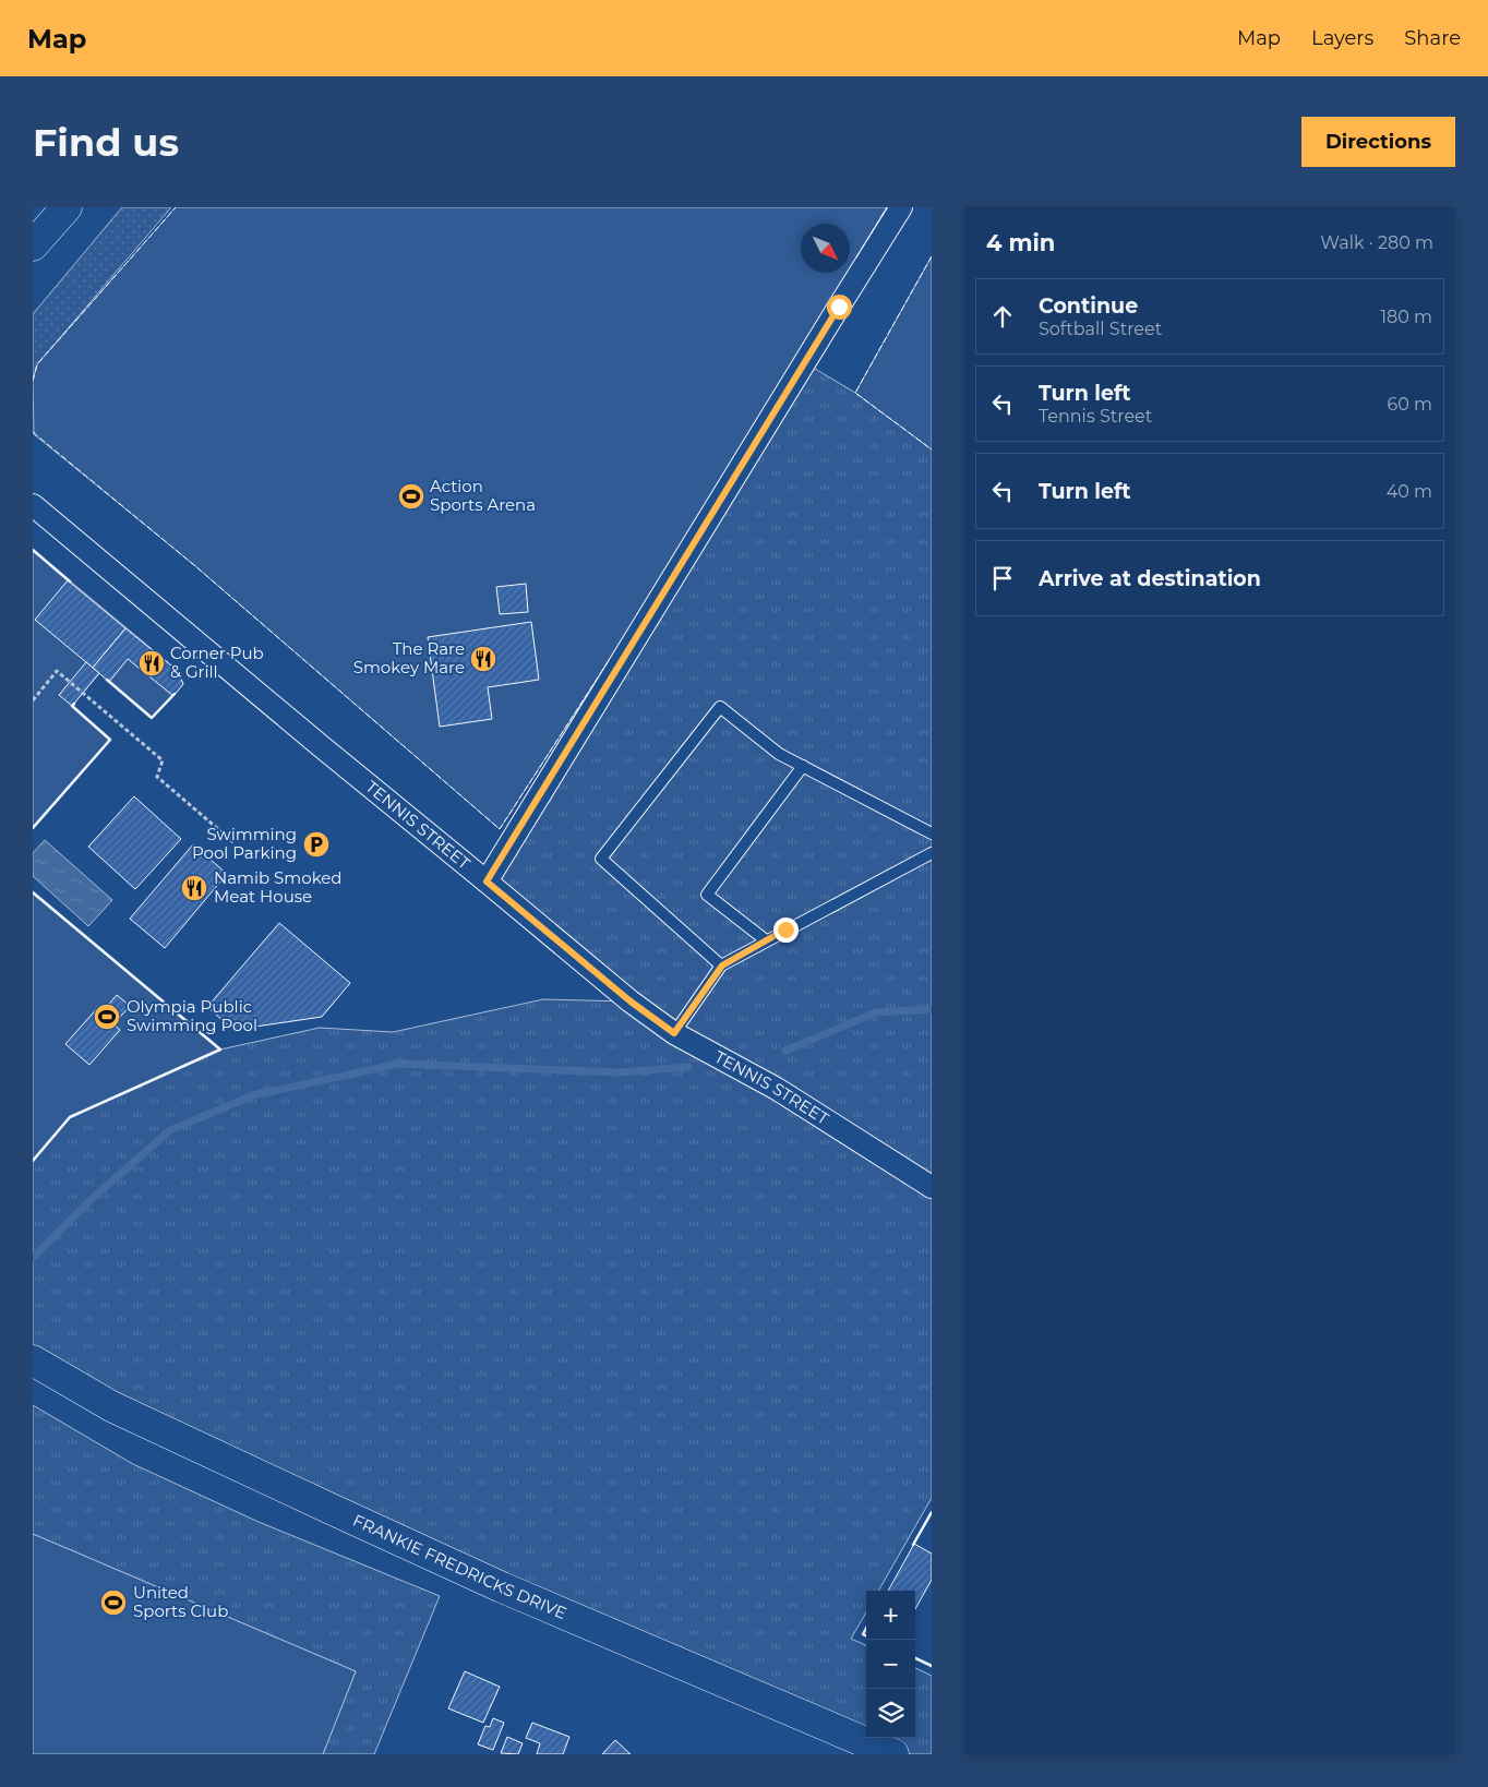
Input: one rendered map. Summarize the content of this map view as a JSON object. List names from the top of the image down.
{
  "streets": {
    "street": ["TENNIS STREET", "FRANKIE FREDRICKS DRIVE"]
  },
  "places": {
    "sports": ["Action Sports Arena", "Olympia Public Swimming Pool", "United Sports Club"],
    "restaurant": ["The Rare Smokey Mare", "Corner Pub & Grill", "Namib Smoked Meat House"],
    "parking": ["Swimming Pool Parking"]
  },
  "north": "bottom right",
  "page": {
    "header": "Map",
    "nav": ["Map", "Layers", "Share"],
    "buttons": "Directions",
    "title": "Find us",
    "heading": ["4 min", "Walk · 280 m"],
    "list": [
      ["Continue", "Softball Street", "180 m"],
      ["Turn left", "Tennis Street", "60 m"],
      ["Turn left", "40 m"],
      "Arrive at destination"
    ],
    "map_buttons": ["+", "−"]
  }
}
